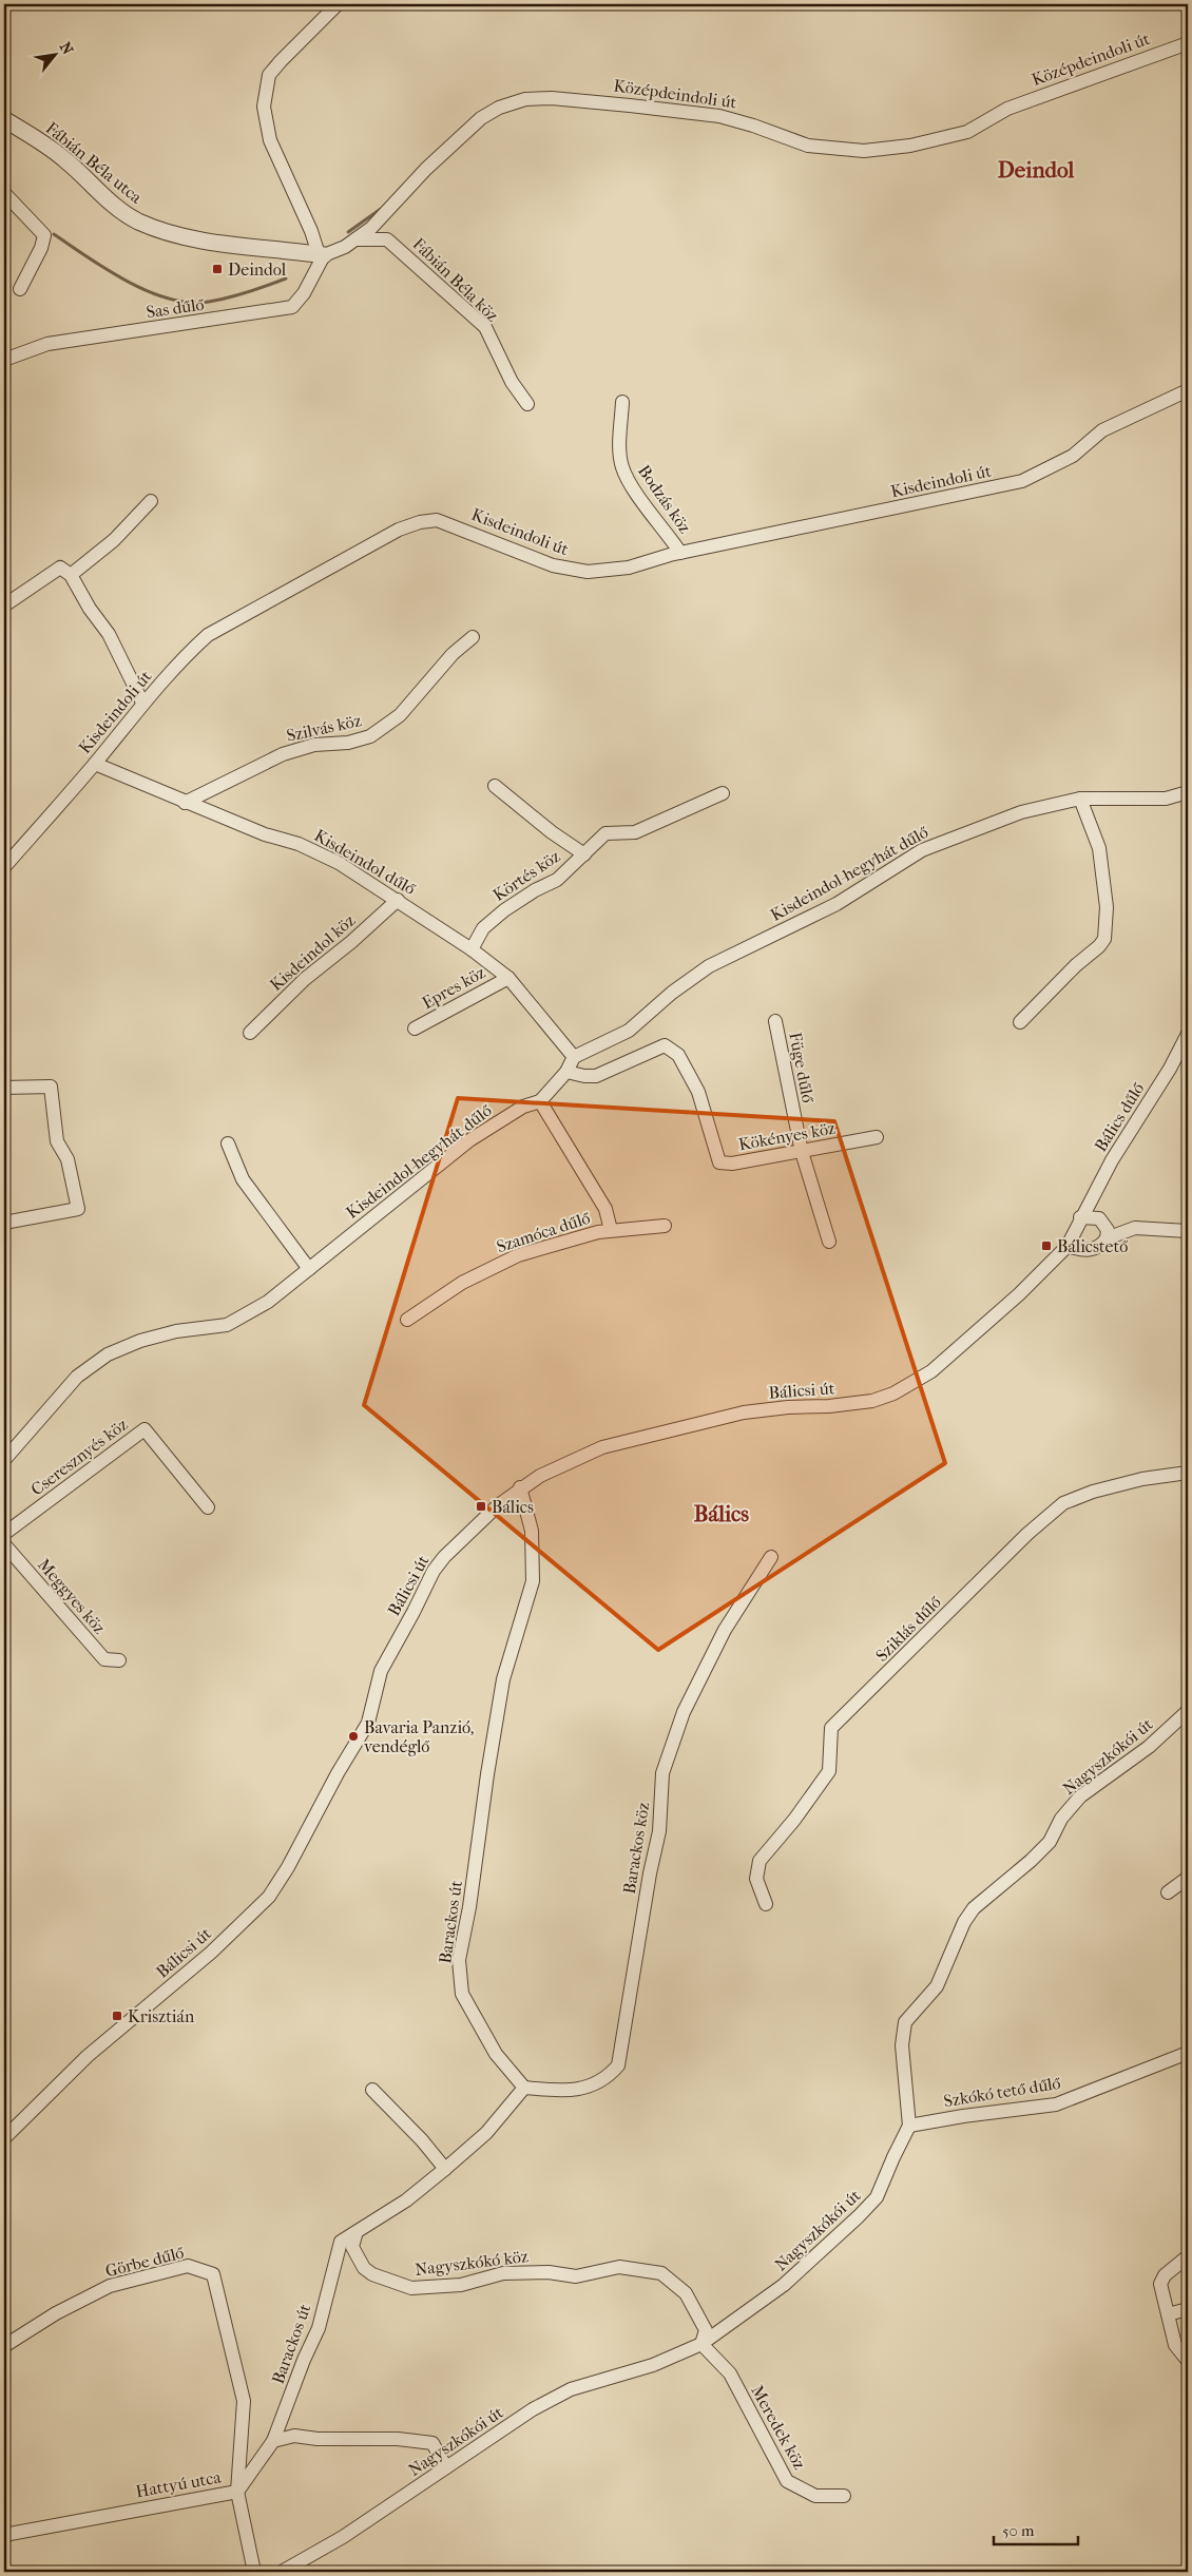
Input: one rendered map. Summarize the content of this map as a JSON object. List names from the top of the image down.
{
  "streets": {
    "street": [
      "Középdeindoli út",
      "Fábián Béla utca",
      "Fábián Béla köz",
      "Sas dűlő",
      "Kisdeindoli út",
      "Bodzás köz",
      "Szilvás köz",
      "Kisdeindol dűlő",
      "Kisdeindol-hegyhát dűlő",
      "Körtés köz",
      "Kisdeindol köz",
      "Epres köz",
      "Füge dűlő",
      "Bálics dűlő",
      "Kökényes köz",
      "Szamóca dűlő",
      "Bálicsi út",
      "Cseresznyés köz",
      "Meggyes köz",
      "Sziklás dűlő",
      "Nagyszkókói út",
      "Barackos köz",
      "Barackos út",
      "Szkókó tető dűlő",
      "Görbe dűlő",
      "Nagyszkókó köz",
      "Meredek köz",
      "Hattyú utca"
    ]
  },
  "crossings": [
    ["Középdeindoli út", "Fábián Béla utca"],
    ["Középdeindoli út", "Fábián Béla köz"],
    ["Középdeindoli út", "Sas dűlő"],
    ["Fábián Béla utca", "Sas dűlő"],
    ["Kisdeindoli út", "Bodzás köz"],
    ["Kisdeindoli út", "Kisdeindol dűlő"],
    ["Szilvás köz", "Kisdeindol dűlő"],
    ["Kisdeindol dűlő", "Kisdeindol-hegyhát dűlő"],
    ["Kisdeindol dűlő", "Körtés köz"],
    ["Kisdeindol dűlő", "Kisdeindol köz"],
    ["Kisdeindol dűlő", "Epres köz"],
    ["Kisdeindol-hegyhát dűlő", "Kökényes köz"],
    ["Kisdeindol-hegyhát dűlő", "Szamóca dűlő"],
    ["Füge dűlő", "Kökényes köz"],
    ["Bálics dűlő", "Bálicsi út"],
    ["Bálicsi út", "Barackos út"],
    ["Nagyszkókói út", "Szkókó tető dűlő"],
    ["Nagyszkókói út", "Nagyszkókó köz"],
    ["Nagyszkókói út", "Meredek köz"],
    ["Barackos köz", "Barackos út"],
    ["Barackos út", "Nagyszkókó köz"],
    ["Barackos út", "Hattyú utca"],
    ["Görbe dűlő", "Hattyú utca"],
    ["Nagyszkókó köz", "Meredek köz"]
  ],
  "districts": ["Deindol", "Bálics"],
  "places": {
    "transit": [
      "Deindol",
      "Bálicstető",
      "Bálics",
      "Krisztián"
    ],
    "other": ["Bavaria Panzió, vendéglő"]
  },
  "scale_bar": "50 m",
  "north": "top right"
}
